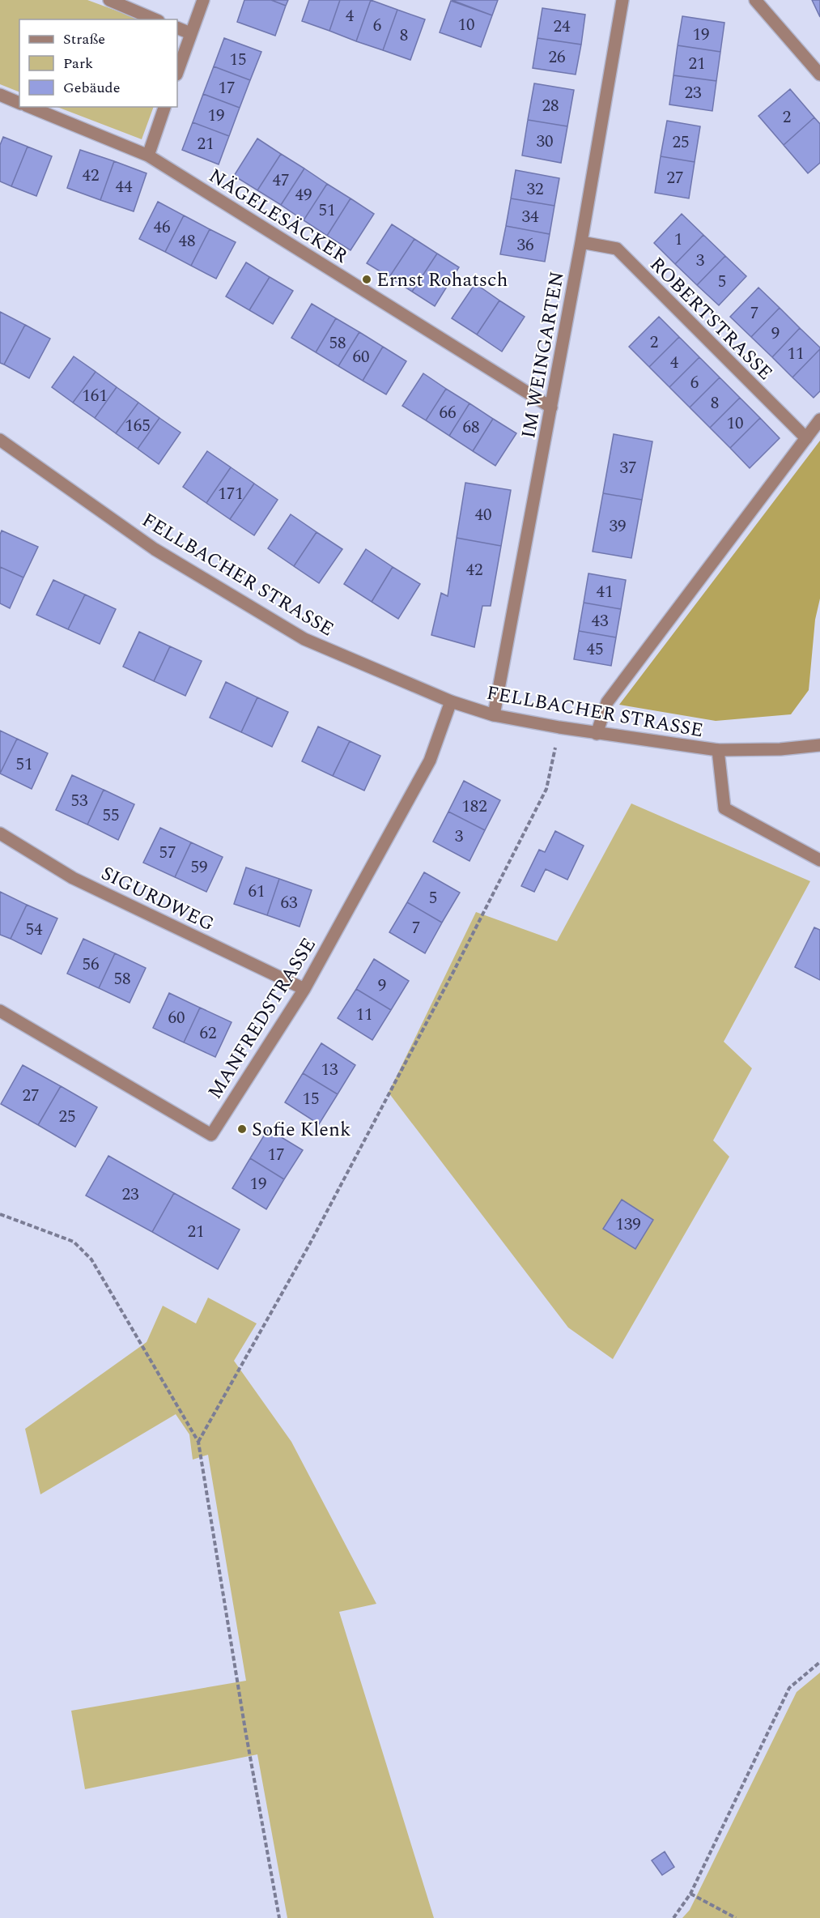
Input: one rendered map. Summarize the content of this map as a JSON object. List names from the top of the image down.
{
  "streets": {
    "street": [
      "NÄGELESÄCKER",
      "ROBERTSTRASSE",
      "IM WEINGARTEN",
      "FELLBACHER STRASSE",
      "SIGURDWEG",
      "MANFREDSTRASSE"
    ]
  },
  "crossings": [
    ["NÄGELESÄCKER", "IM WEINGARTEN"],
    ["ROBERTSTRASSE", "IM WEINGARTEN"],
    ["IM WEINGARTEN", "FELLBACHER STRASSE"],
    ["FELLBACHER STRASSE", "MANFREDSTRASSE"],
    ["SIGURDWEG", "MANFREDSTRASSE"]
  ],
  "places": ["Ernst Rohatsch", "Sofie Klenk"],
  "house_numbers": [
    "4",
    "10",
    "6",
    "24",
    "19",
    "8",
    "26",
    "15",
    "21",
    "17",
    "23",
    "28",
    "19",
    "2",
    "30",
    "25",
    "21",
    "42",
    "27",
    "47",
    "44",
    "32",
    "49",
    "51",
    "34",
    "46",
    "1",
    "48",
    "36",
    "3",
    "5",
    "7",
    "9",
    "2",
    "58",
    "11",
    "60",
    "4",
    "6",
    "161",
    "8",
    "66",
    "10",
    "165",
    "68",
    "37",
    "171",
    "40",
    "39",
    "42",
    "41",
    "43",
    "45",
    "51",
    "53",
    "182",
    "55",
    "3",
    "57",
    "59",
    "61",
    "5",
    "63",
    "7",
    "54",
    "56",
    "58",
    "9",
    "11",
    "60",
    "62",
    "13",
    "27",
    "15",
    "25",
    "17",
    "19",
    "23",
    "139",
    "21"
  ],
  "legend": ["Straße", "Park", "Gebäude"]
}
